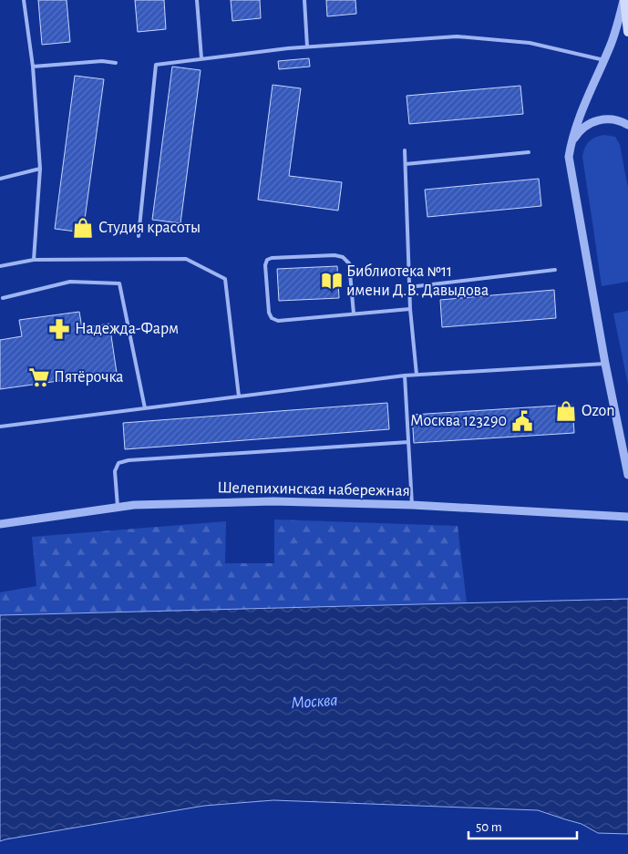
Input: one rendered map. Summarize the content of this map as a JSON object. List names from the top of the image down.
{
  "streets": {
    "street": ["Шелепихинская набережная"]
  },
  "water": ["Москва"],
  "places": {
    "shop": ["Студия красоты", "Ozon"],
    "library": ["Библиотека №11 имени Д.В. Давыдова"],
    "pharmacy": ["Надежда-Фарм"],
    "supermarket": ["Пятёрочка"],
    "public building": ["Москва 123290"]
  },
  "scale_bar": "50 m"
}
